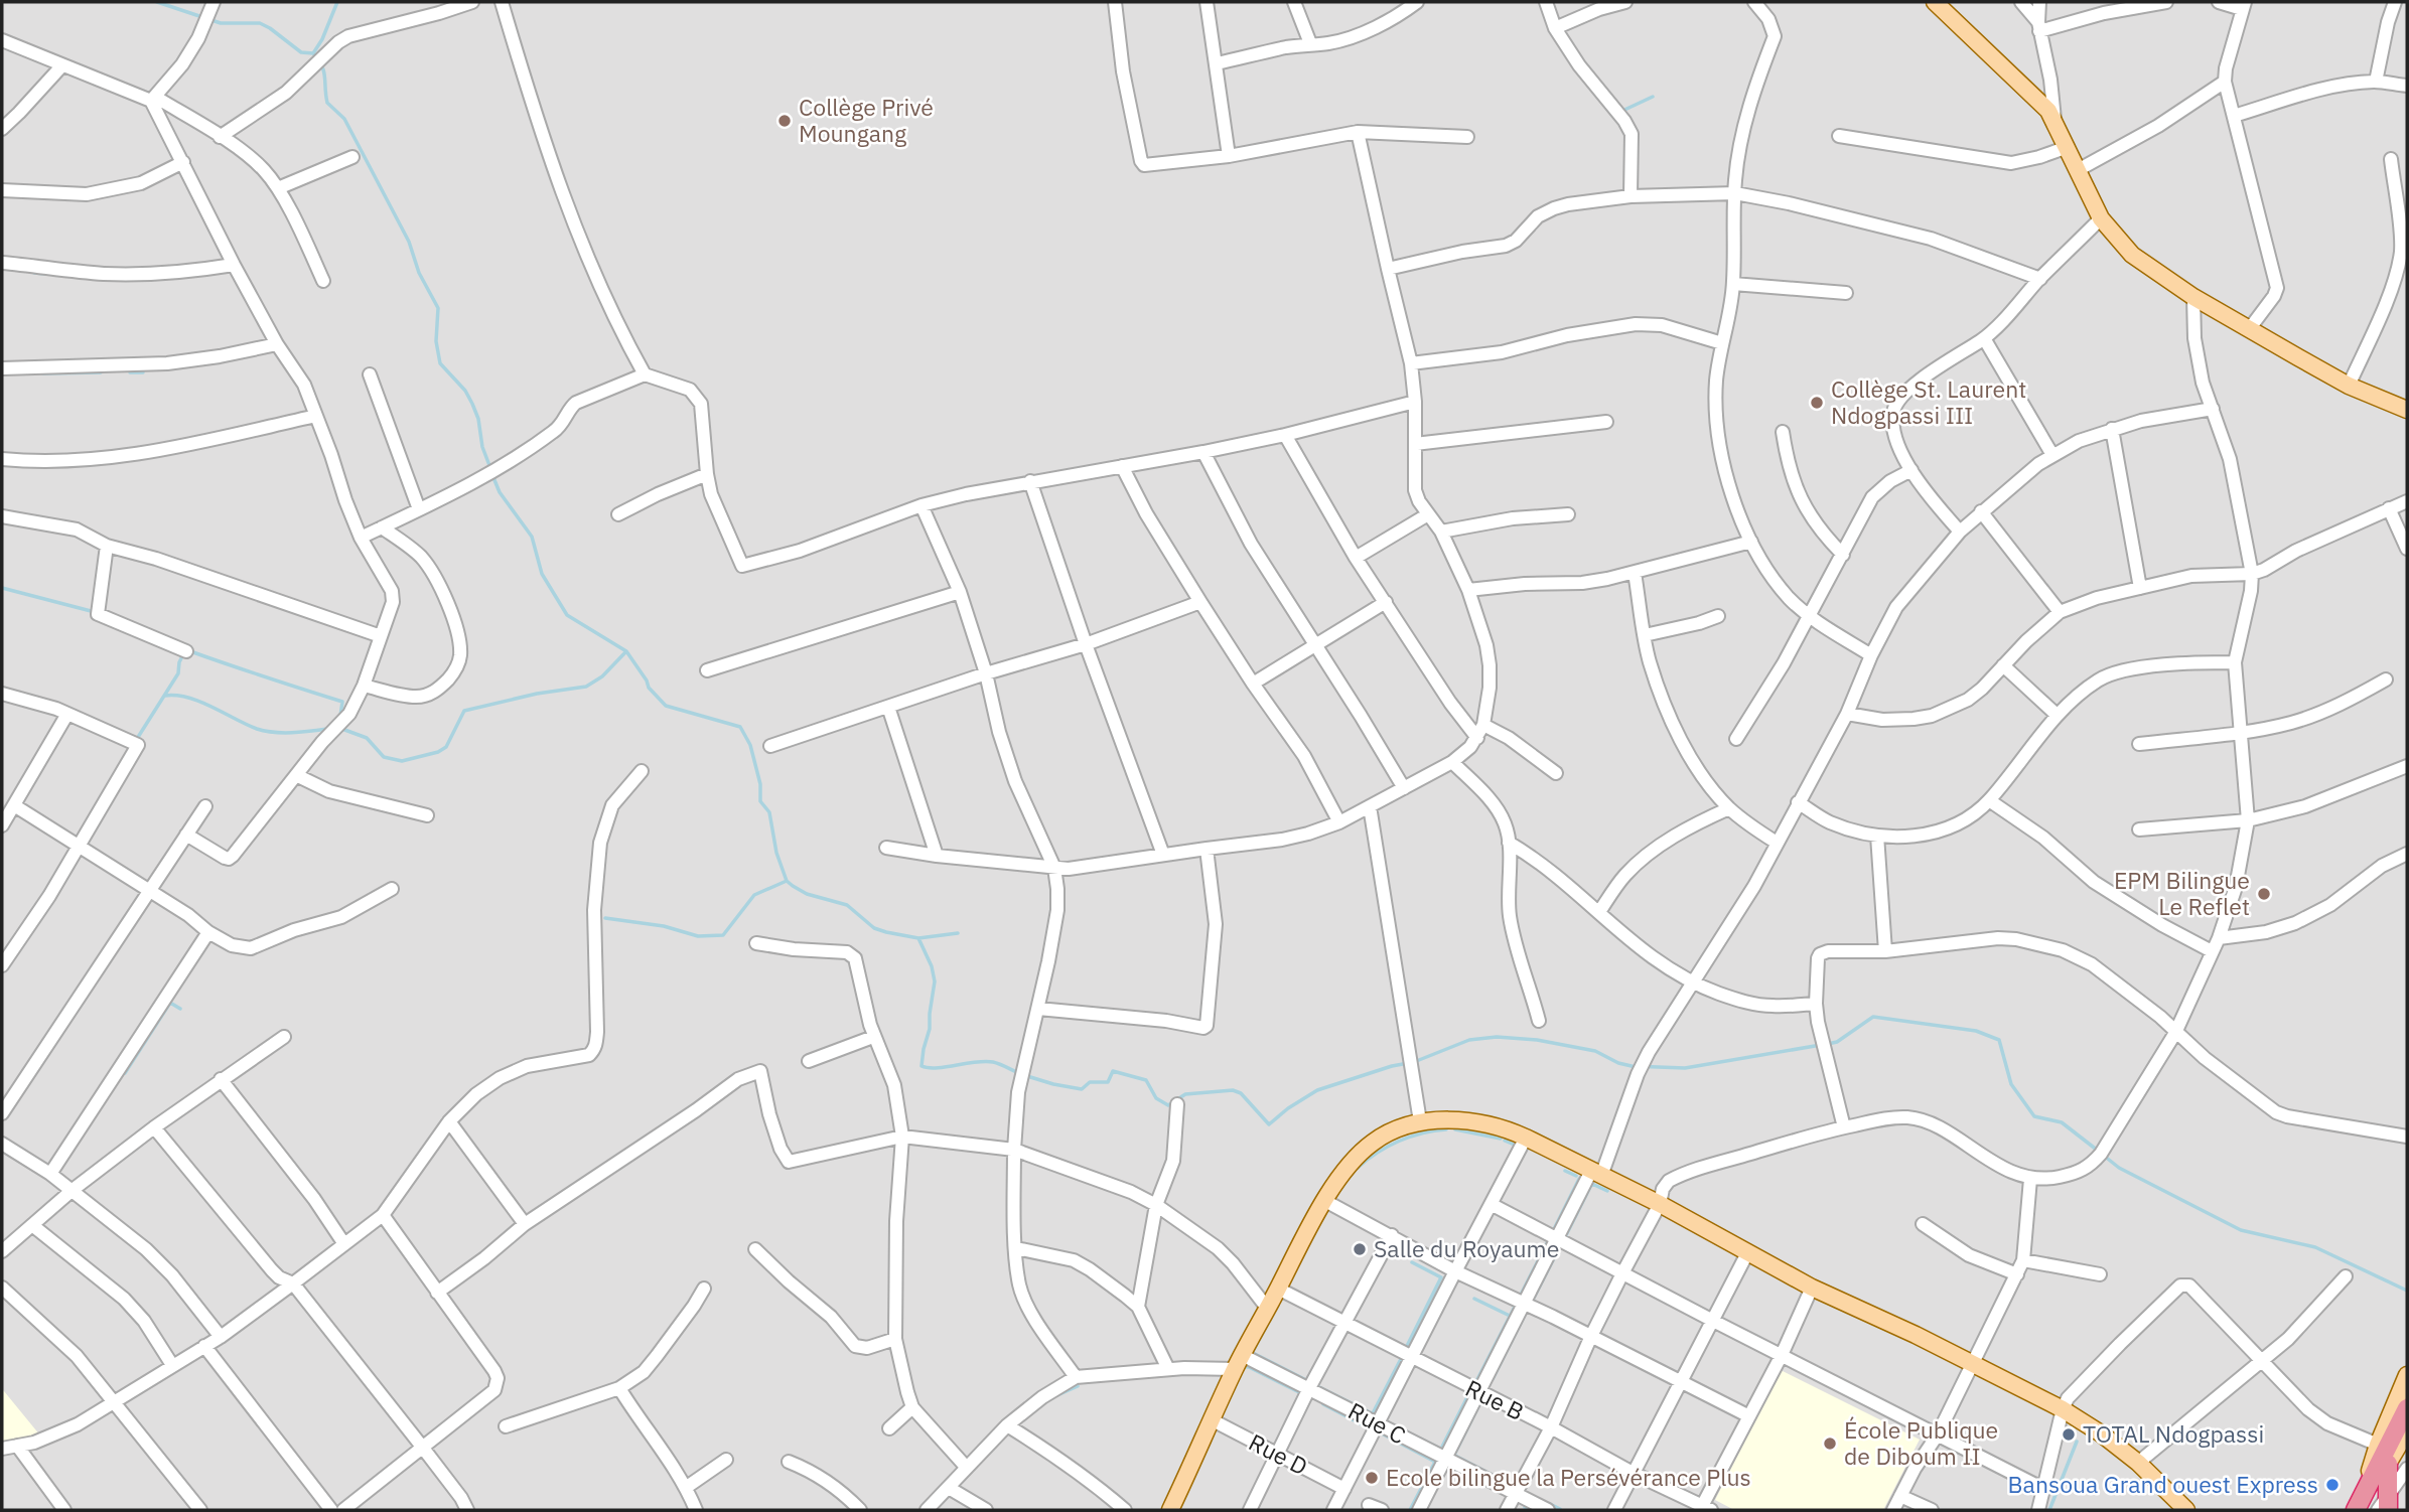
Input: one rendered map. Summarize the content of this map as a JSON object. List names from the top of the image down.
{
  "streets": {
    "street": ["Rue B", "Rue C", "Rue D"]
  },
  "places": [
    "Collège Privé Moungang",
    "Collège St. Laurent Ndogpassi III",
    "EPM Bilingue Le Reflet",
    "Salle du Royaume",
    "TOTAL Ndogpassi",
    "École Publique de Diboum II",
    "Ecole bilingue la Persévérance Plus",
    "Bansoua Grand ouest Express"
  ]
}
